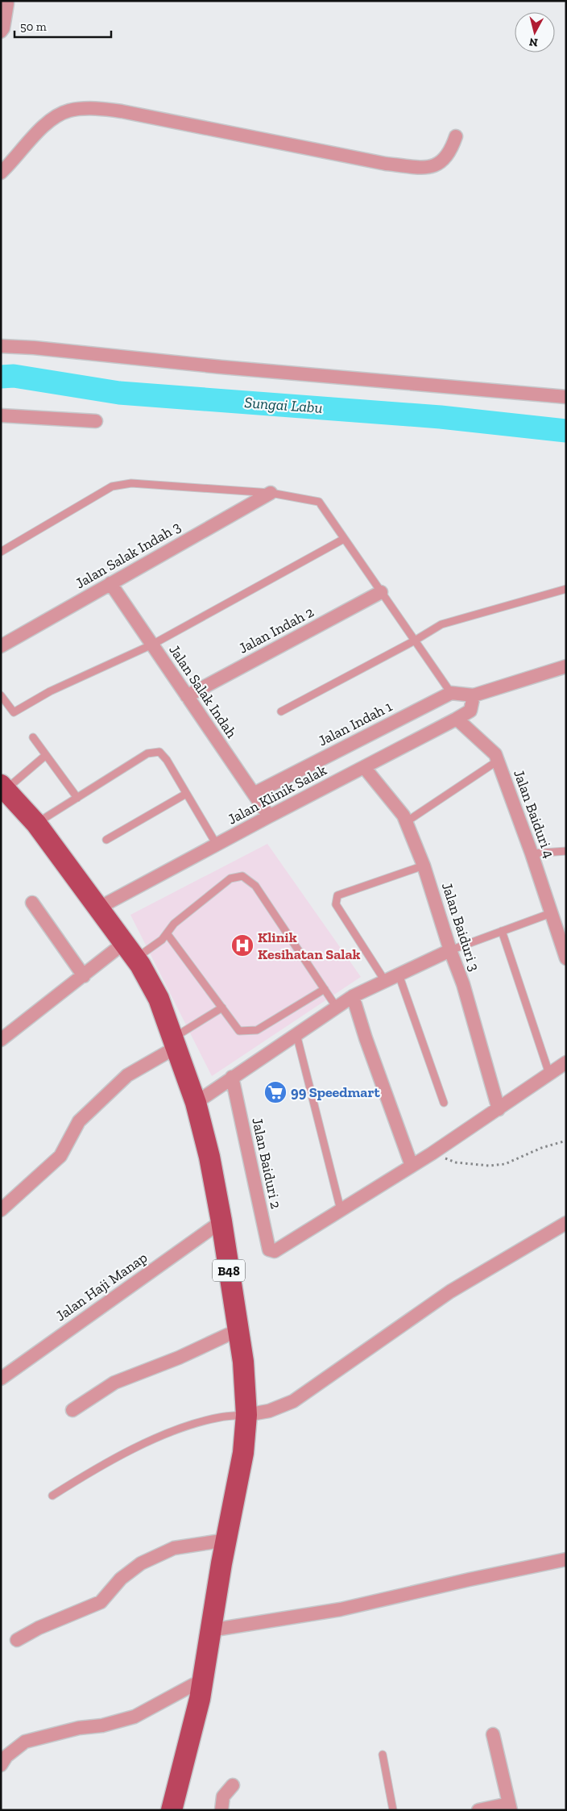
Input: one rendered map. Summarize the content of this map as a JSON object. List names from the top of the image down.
{
  "streets": {
    "main road": ["B48"],
    "street": [
      "Jalan Salak Indah 3",
      "Jalan Indah 2",
      "Jalan Salak Indah",
      "Jalan Indah 1",
      "Jalan Klinik Salak",
      "Jalan Baiduri 4",
      "Jalan Baiduri 3",
      "Jalan Baiduri 2",
      "Jalan Haji Manap"
    ]
  },
  "crossings": [
    ["Jalan Salak Indah 3", "Jalan Salak Indah"],
    ["Jalan Indah 2", "Jalan Salak Indah"],
    ["Jalan Salak Indah", "Jalan Indah 1"],
    ["Jalan Salak Indah", "Jalan Klinik Salak"],
    ["Jalan Klinik Salak", "Jalan Baiduri 4"],
    ["Jalan Klinik Salak", "Jalan Baiduri 3"],
    ["Jalan Klinik Salak", "B48"],
    ["B48", "Jalan Haji Manap"]
  ],
  "water": ["Sungai Labu"],
  "places": {
    "hospital": ["Klinik Kesihatan Salak"],
    "supermarket": ["99 Speedmart"]
  },
  "scale_bar": "50 m",
  "north": "bottom"
}
